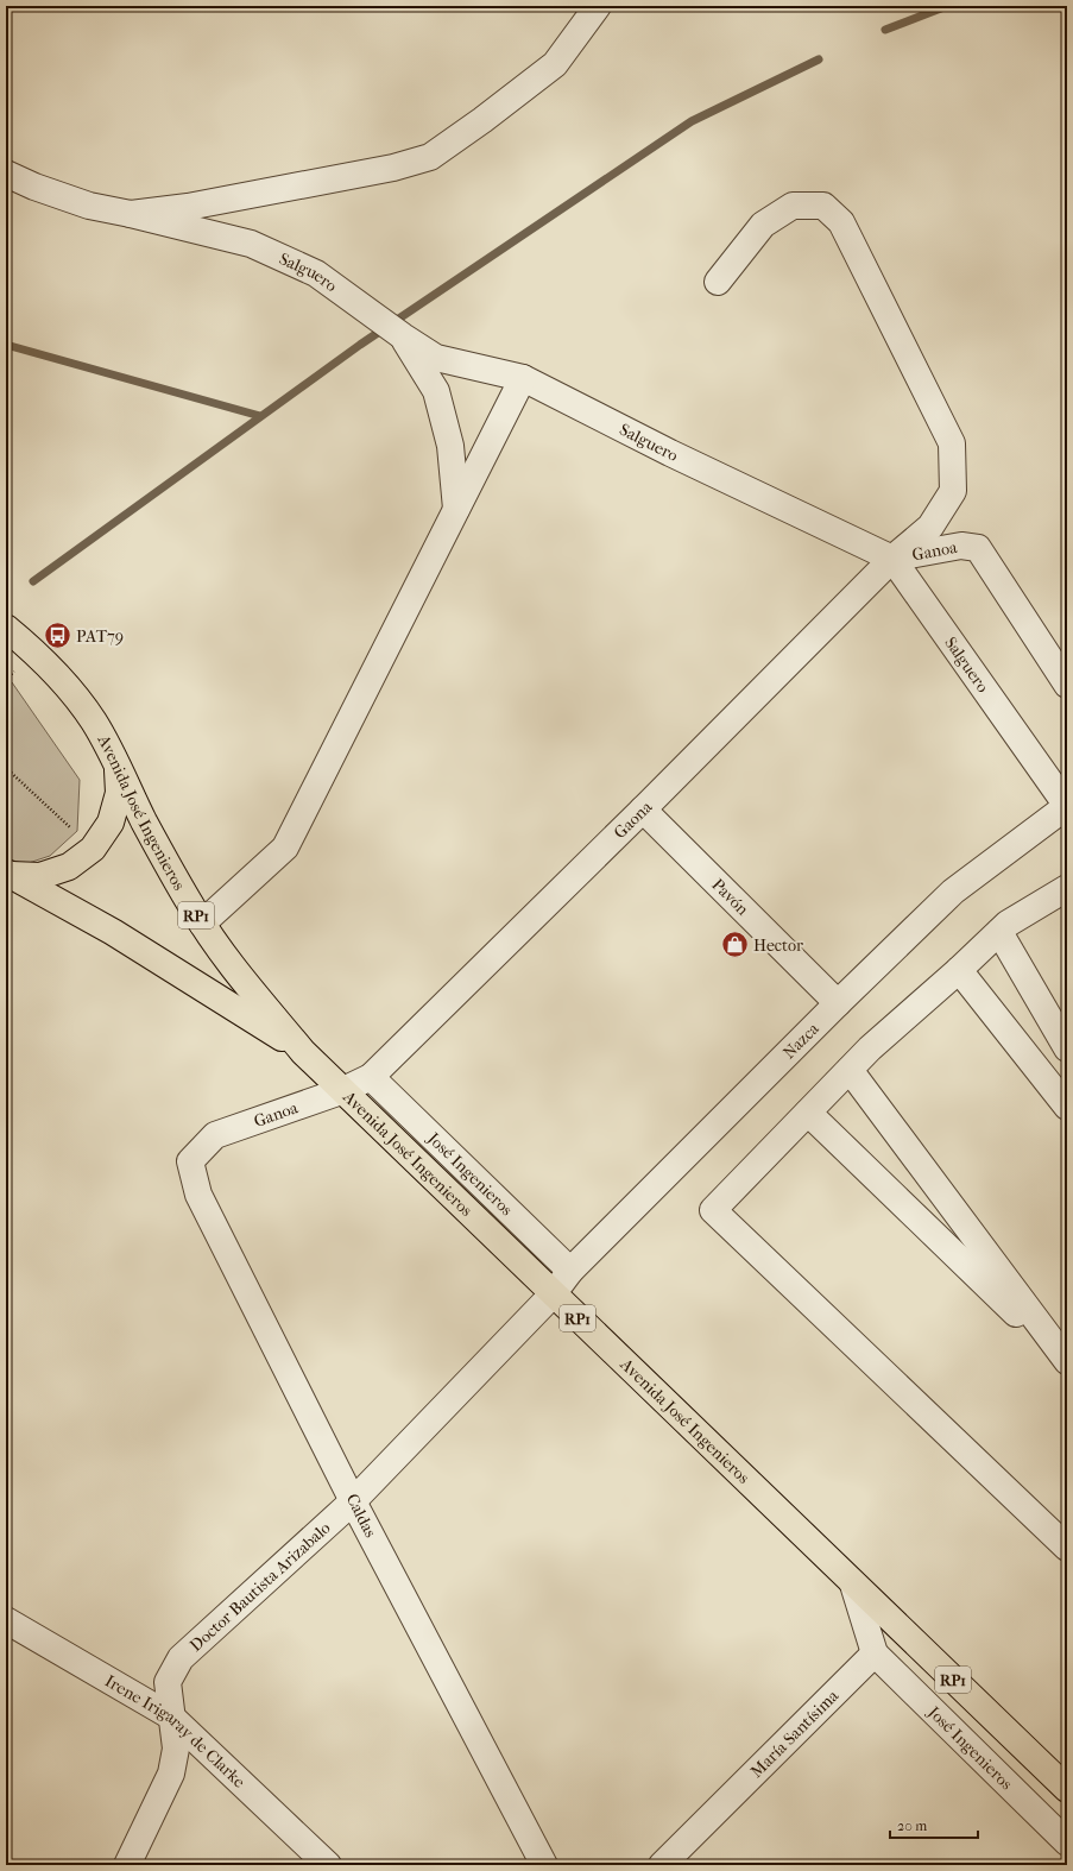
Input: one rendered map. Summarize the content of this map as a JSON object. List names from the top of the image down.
{
  "streets": {
    "main road": ["Avenida José Ingenieros", "RP1"],
    "street": [
      "Salguero",
      "Ganoa",
      "Gaona",
      "Pavón",
      "Nazca",
      "José Ingenieros",
      "Caldas",
      "Doctor Bautista Arizabalo",
      "Irene Irigaray de Clarke",
      "María Santísima"
    ]
  },
  "crossings": [
    ["Salguero", "Ganoa"],
    ["Salguero", "Gaona"],
    ["Salguero", "Nazca"],
    ["Ganoa", "Avenida José Ingenieros"],
    ["Ganoa", "Gaona"],
    ["Ganoa", "José Ingenieros"],
    ["Ganoa", "Caldas"],
    ["Avenida José Ingenieros", "RP1"],
    ["Avenida José Ingenieros", "Nazca"],
    ["Avenida José Ingenieros", "Doctor Bautista Arizabalo"],
    ["Gaona", "Pavón"],
    ["Gaona", "José Ingenieros"],
    ["Pavón", "Nazca"],
    ["Nazca", "José Ingenieros"],
    ["Nazca", "Doctor Bautista Arizabalo"],
    ["José Ingenieros", "María Santísima"],
    ["Caldas", "Doctor Bautista Arizabalo"],
    ["Doctor Bautista Arizabalo", "Irene Irigaray de Clarke"]
  ],
  "places": {
    "bus stop": ["PAT79"],
    "shop": ["Hector"]
  },
  "scale_bar": "20 m"
}
